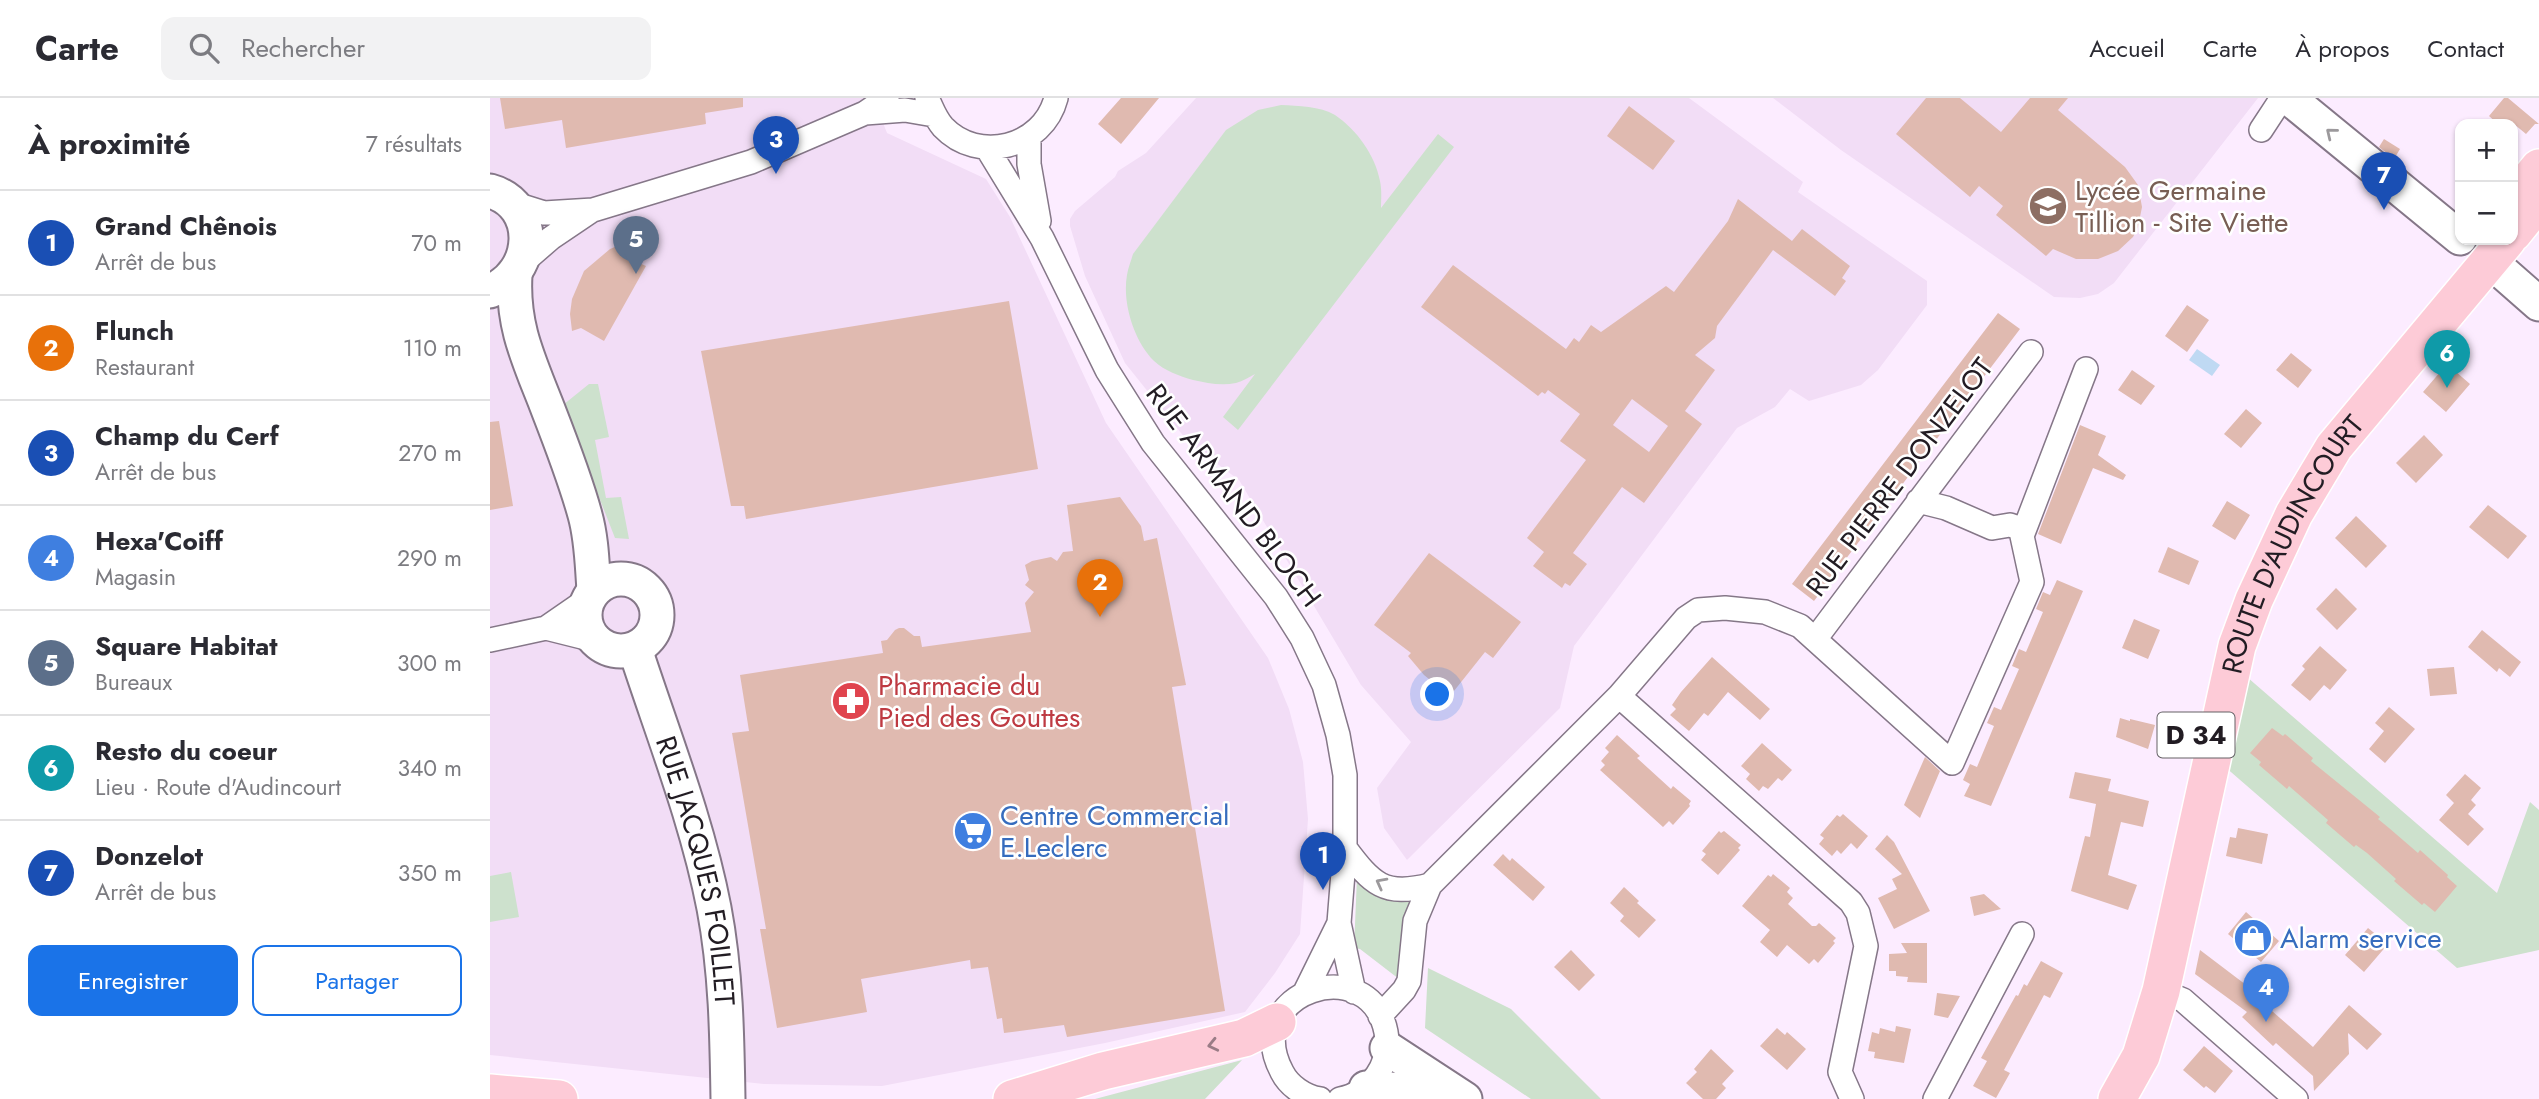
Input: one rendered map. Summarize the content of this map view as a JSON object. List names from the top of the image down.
{
  "streets": {
    "main road": ["ROUTE D'AUDINCOURT", "D 34"],
    "street": ["RUE PIERRE DONZELOT", "RUE ARMAND BLOCH", "RUE JACQUES FOILLET"]
  },
  "places": {
    "school or university": ["Lycée Germaine Tillion - Site Viette"],
    "pharmacy": ["Pharmacie du Pied des Gouttes"],
    "supermarket": ["Centre Commercial E.Leclerc"],
    "shop": ["Alarm service"]
  },
  "page": {
    "header": "Carte",
    "search": "Rechercher",
    "nav": [
      "Accueil",
      "Carte",
      "À propos",
      "Contact"
    ],
    "heading": ["À proximité", "7 résultats"],
    "pins": [
      "3",
      "7",
      "5",
      "6",
      "2",
      "1",
      "4"
    ],
    "map_buttons": ["+", "−"],
    "list": [
      {
        "mark": "1",
        "name": "Grand Chênois",
        "note": "Arrêt de bus",
        "value": "70 m"
      },
      {
        "mark": "2",
        "name": "Flunch",
        "note": "Restaurant",
        "value": "110 m"
      },
      {
        "mark": "3",
        "name": "Champ du Cerf",
        "note": "Arrêt de bus",
        "value": "270 m"
      },
      {
        "mark": "4",
        "name": "Hexa'Coiff",
        "note": "Magasin",
        "value": "290 m"
      },
      {
        "mark": "5",
        "name": "Square Habitat",
        "note": "Bureaux",
        "value": "300 m"
      },
      {
        "mark": "6",
        "name": "Resto du coeur",
        "note": "Lieu · Route d'Audincourt",
        "value": "340 m"
      },
      {
        "mark": "7",
        "name": "Donzelot",
        "note": "Arrêt de bus",
        "value": "350 m"
      }
    ],
    "buttons": ["Enregistrer", "Partager"]
  }
}
